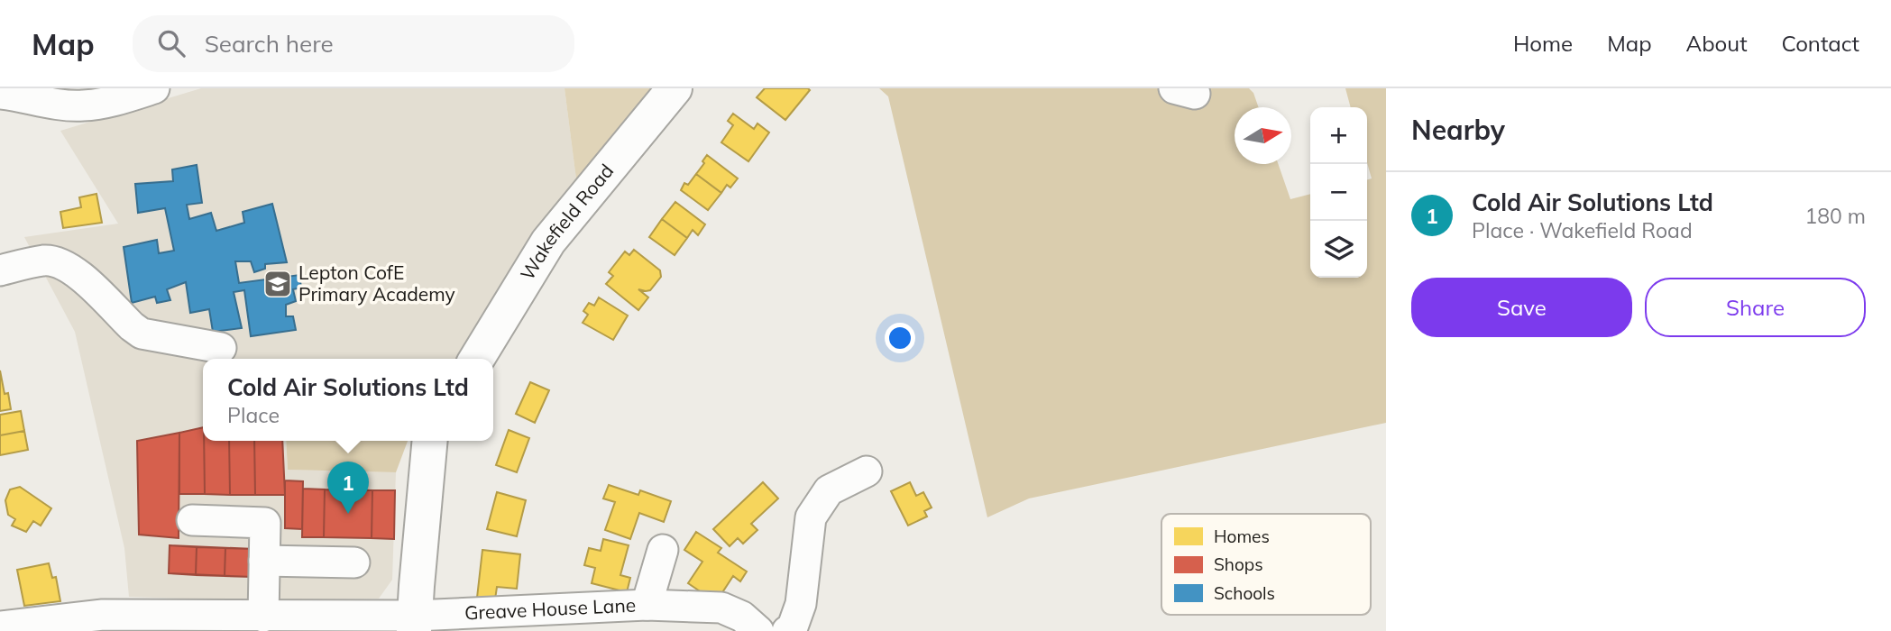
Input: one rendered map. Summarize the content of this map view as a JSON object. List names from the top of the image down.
{
  "streets": {
    "highway": ["Wakefield Road"],
    "street": ["Greave House Lane"]
  },
  "places": {
    "school or university": ["Lepton CofE Primary Academy"]
  },
  "legend": ["Homes", "Shops", "Schools"],
  "north": "right",
  "page": {
    "header": "Map",
    "search": "Search here",
    "nav": [
      "Home",
      "Map",
      "About",
      "Contact"
    ],
    "heading": "Nearby",
    "map_buttons": ["+", "−"],
    "list": [
      {
        "mark": "1",
        "name": "Cold Air Solutions Ltd",
        "note": "Place · Wakefield Road",
        "value": "180 m"
      }
    ],
    "buttons": ["Save", "Share"],
    "popup": ["Cold Air Solutions Ltd", "Place"],
    "pins": "1"
  }
}
